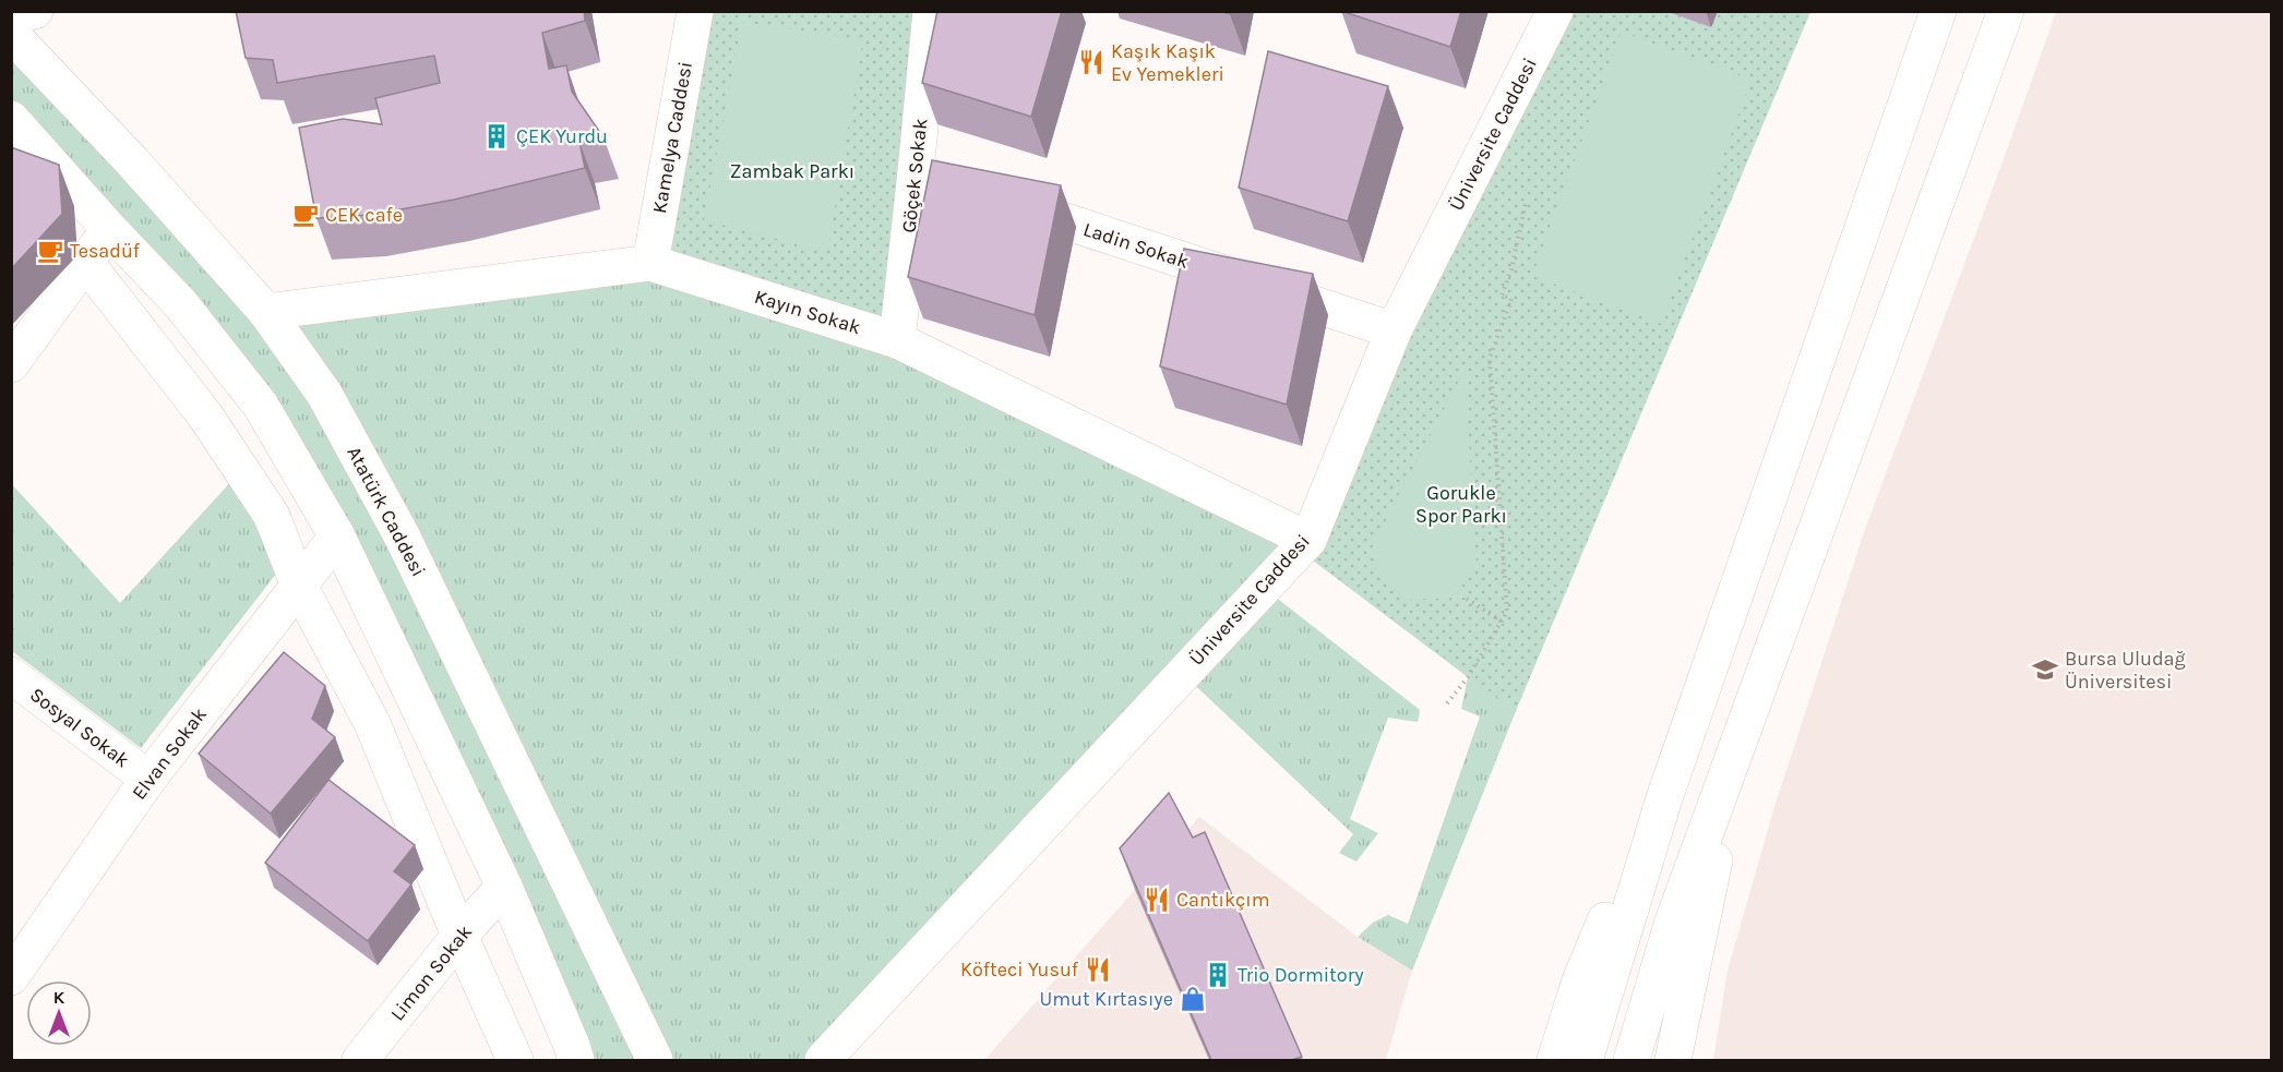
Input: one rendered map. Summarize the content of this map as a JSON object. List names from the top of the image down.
{
  "streets": {
    "main road": [
      "Üniversite Caddesi",
      "Kamelya Caddesi",
      "Göçek Sokak",
      "Ladin Sokak",
      "Kayın Sokak",
      "Atatürk Caddesi",
      "Sosyal Sokak",
      "Elvan Sokak",
      "Limon Sokak"
    ]
  },
  "crossings": [
    ["Üniversite Caddesi", "Ladin Sokak"],
    ["Üniversite Caddesi", "Kayın Sokak"],
    ["Kamelya Caddesi", "Kayın Sokak"],
    ["Göçek Sokak", "Ladin Sokak"],
    ["Göçek Sokak", "Kayın Sokak"],
    ["Kayın Sokak", "Atatürk Caddesi"],
    ["Sosyal Sokak", "Elvan Sokak"]
  ],
  "parks": ["Zambak Parkı", "Gorukle Spor Parkı"],
  "places": {
    "restaurant": ["Kaşık Kaşık Ev Yemekleri", "Cantıkçım", "Köfteci Yusuf"],
    "building": ["ÇEK Yurdu", "Trio Dormitory"],
    "cafe": ["CEK cafe", "Tesadüf"],
    "school or university": ["Bursa Uludağ Üniversitesi"],
    "shop": ["Umut Kırtasıye"]
  },
  "north": "top"
}
